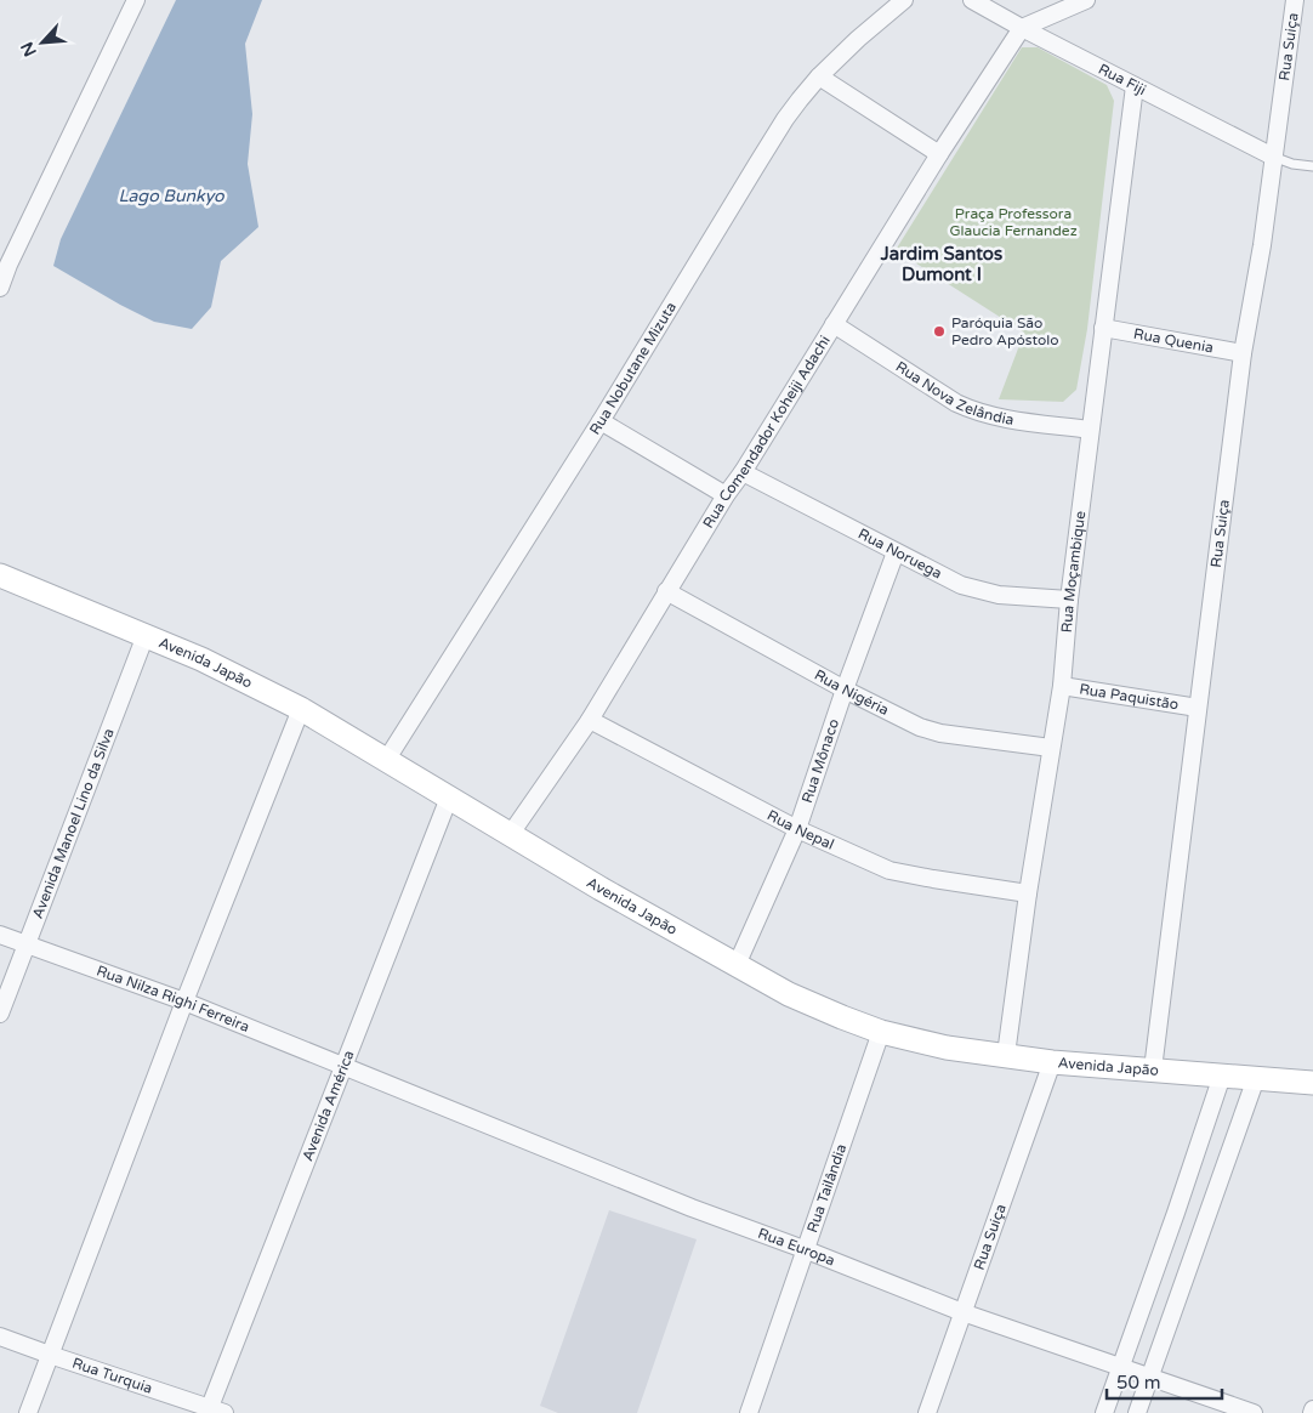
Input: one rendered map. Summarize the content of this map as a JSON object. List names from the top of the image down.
{
  "streets": {
    "main road": ["Avenida Japão"],
    "street": [
      "Rua Suiça",
      "Rua Fiji",
      "Rua Quenia",
      "Rua Nobutane Mizuta",
      "Rua Nova Zelândia",
      "Rua Comendador Koheiji Adachi",
      "Rua Noruega",
      "Rua Moçambique",
      "Rua Nigéria",
      "Rua Paquistão",
      "Rua Mônaco",
      "Avenida Manoel Lino da Silva",
      "Rua Nepal",
      "Rua Nilza Righi Ferreira",
      "Avenida América",
      "Rua Tailândia",
      "Rua Europa",
      "Rua Turquia"
    ]
  },
  "crossings": [
    ["Rua Suiça", "Rua Fiji"],
    ["Rua Suiça", "Rua Quenia"],
    ["Rua Suiça", "Avenida Japão"],
    ["Rua Suiça", "Rua Paquistão"],
    ["Rua Suiça", "Rua Europa"],
    ["Rua Fiji", "Rua Comendador Koheiji Adachi"],
    ["Rua Fiji", "Rua Moçambique"],
    ["Rua Quenia", "Rua Moçambique"],
    ["Rua Nobutane Mizuta", "Avenida Japão"],
    ["Rua Nova Zelândia", "Rua Comendador Koheiji Adachi"],
    ["Rua Nova Zelândia", "Rua Moçambique"],
    ["Rua Comendador Koheiji Adachi", "Rua Noruega"],
    ["Rua Comendador Koheiji Adachi", "Avenida Japão"],
    ["Rua Comendador Koheiji Adachi", "Rua Nigéria"],
    ["Rua Comendador Koheiji Adachi", "Rua Nepal"],
    ["Rua Noruega", "Rua Moçambique"],
    ["Rua Noruega", "Rua Mônaco"],
    ["Rua Moçambique", "Avenida Japão"],
    ["Rua Moçambique", "Rua Nigéria"],
    ["Rua Moçambique", "Rua Paquistão"],
    ["Rua Moçambique", "Rua Nepal"],
    ["Avenida Japão", "Rua Mônaco"],
    ["Avenida Japão", "Avenida Manoel Lino da Silva"],
    ["Avenida Japão", "Avenida América"],
    ["Avenida Japão", "Rua Tailândia"],
    ["Rua Nigéria", "Rua Mônaco"],
    ["Rua Mônaco", "Rua Nepal"],
    ["Avenida Manoel Lino da Silva", "Rua Nilza Righi Ferreira"],
    ["Rua Nilza Righi Ferreira", "Avenida América"],
    ["Rua Nilza Righi Ferreira", "Rua Europa"],
    ["Avenida América", "Rua Europa"],
    ["Avenida América", "Rua Turquia"],
    ["Rua Tailândia", "Rua Europa"]
  ],
  "districts": ["Jardim Santos Dumont I"],
  "water": ["Lago Bunkyo"],
  "parks": ["Praça Professora Glaucia Fernandez"],
  "places": ["Paróquia São Pedro Apóstolo"],
  "scale_bar": "50 m",
  "north": "bottom left"
}
